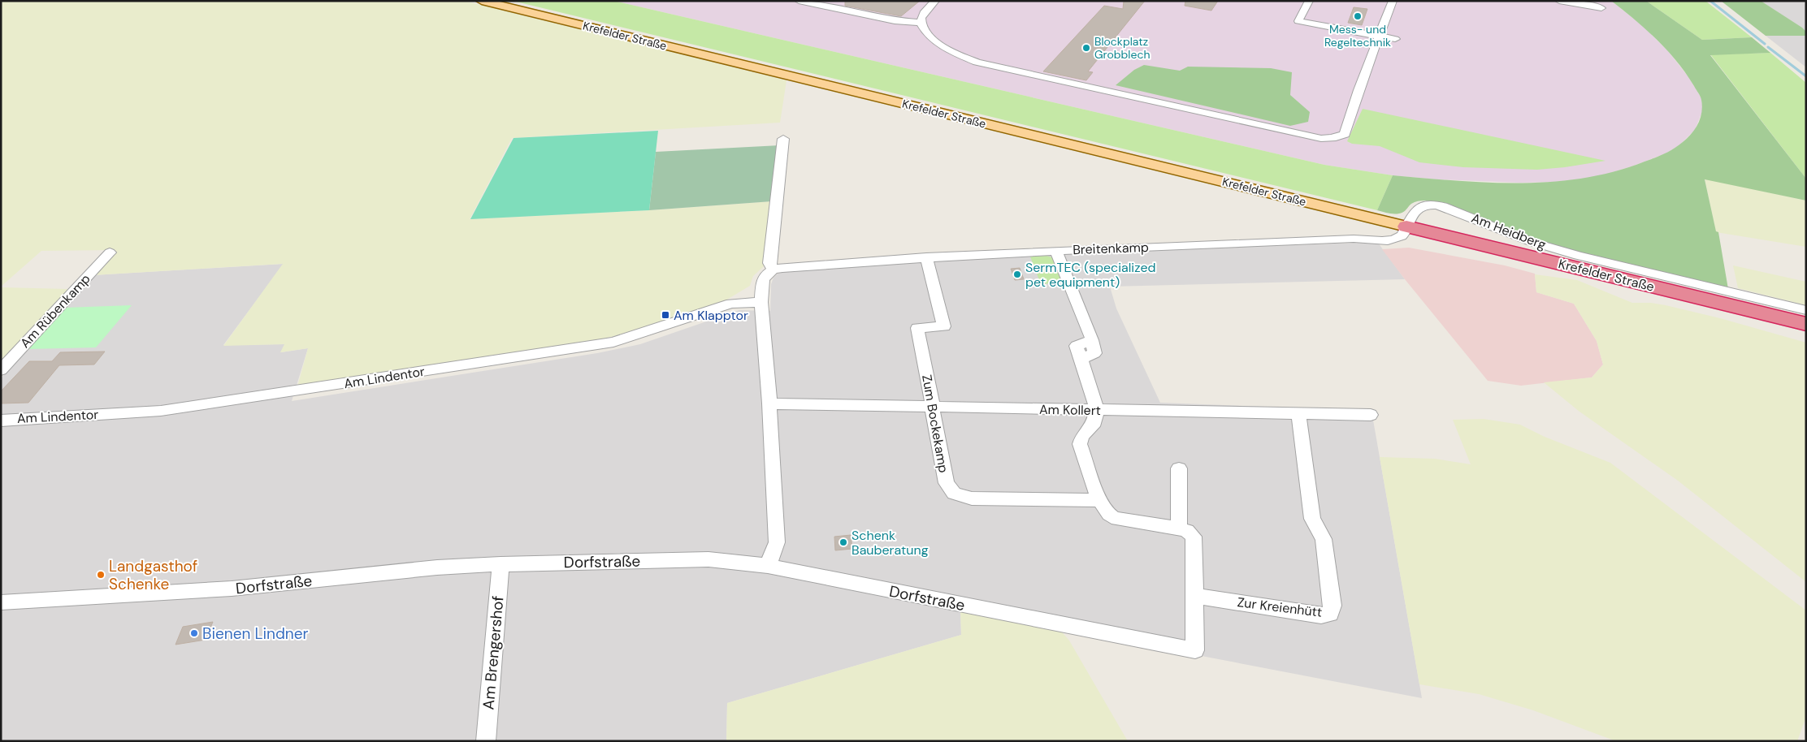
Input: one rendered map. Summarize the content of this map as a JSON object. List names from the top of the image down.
{
  "streets": {
    "highway": ["Krefelder Straße"],
    "street": [
      "Am Heidberg",
      "Breitenkamp",
      "Am Rübenkamp",
      "Am Lindentor",
      "Am Kollert",
      "Zum Bockekamp",
      "Dorfstraße",
      "Zur Kreienhütt",
      "Am Brengershof"
    ]
  },
  "crossings": [
    ["Krefelder Straße", "Am Heidberg"],
    ["Krefelder Straße", "Breitenkamp"],
    ["Am Heidberg", "Breitenkamp"],
    ["Breitenkamp", "Zum Bockekamp"],
    ["Am Kollert", "Zum Bockekamp"],
    ["Am Kollert", "Zur Kreienhütt"],
    ["Dorfstraße", "Zur Kreienhütt"],
    ["Dorfstraße", "Am Brengershof"]
  ],
  "places": {
    "other": [
      "Mess- und Regeltechnik",
      "Blockplatz Grobblech",
      "SermTEC (specialized pet equipment)",
      "Schenk Bauberatung",
      "Landgasthof Schenke",
      "Bienen Lindner"
    ],
    "transit": ["Am Klapptor"]
  }
}
